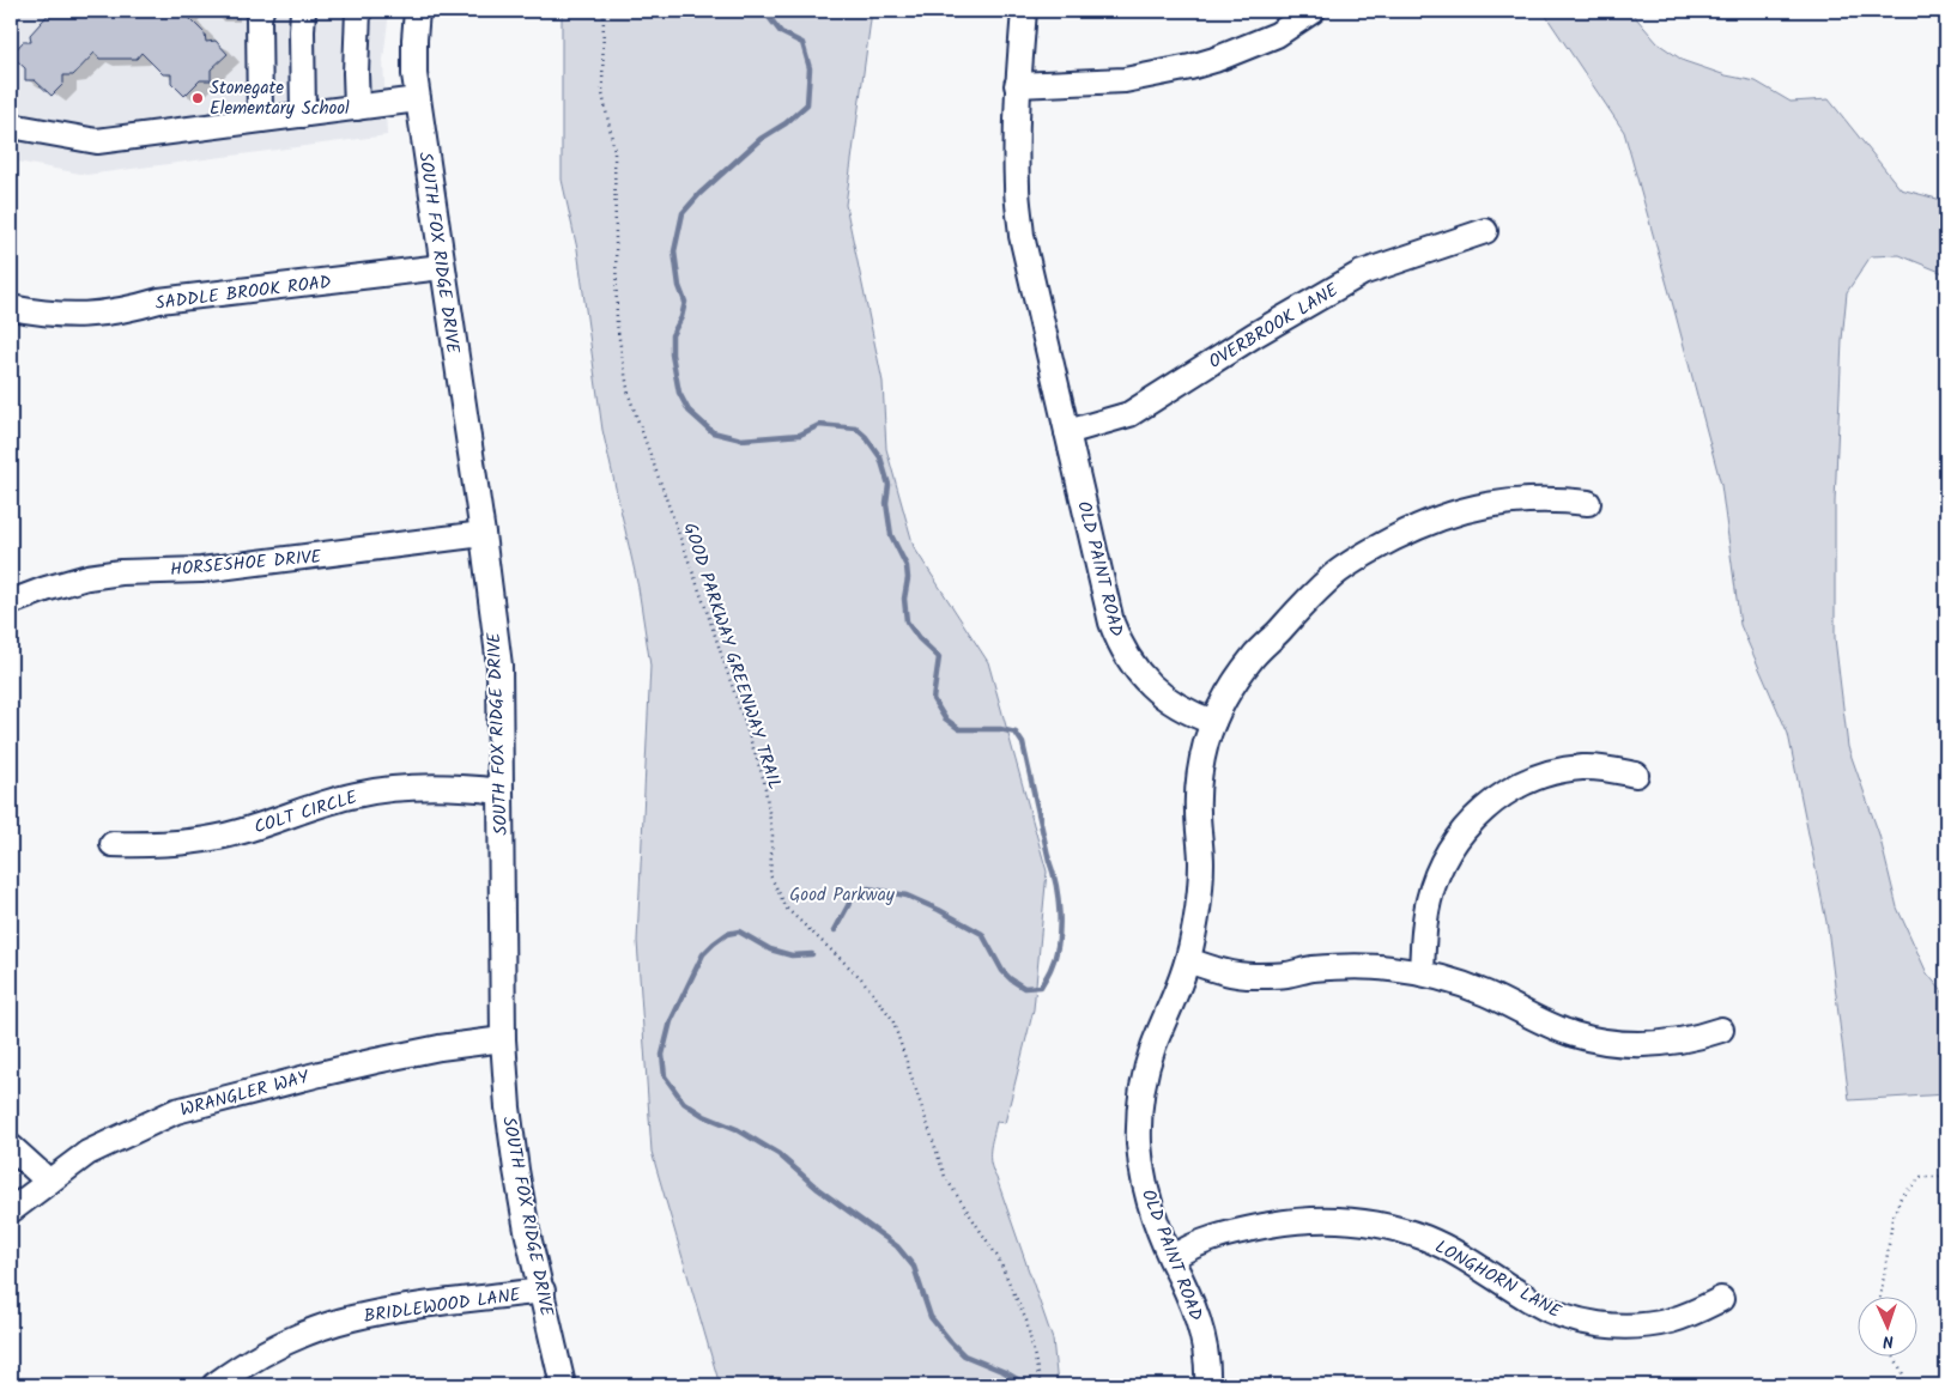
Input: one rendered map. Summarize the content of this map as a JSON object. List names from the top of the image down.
{
  "streets": {
    "street": [
      "SOUTH FOX RIDGE DRIVE",
      "SADDLE BROOK ROAD",
      "OVERBROOK LANE",
      "HORSESHOE DRIVE",
      "OLD PAINT ROAD",
      "COLT CIRCLE",
      "WRANGLER WAY",
      "LONGHORN LANE",
      "BRIDLEWOOD LANE"
    ],
    "path": ["GOOD PARKWAY GREENWAY TRAIL"]
  },
  "crossings": [
    ["SOUTH FOX RIDGE DRIVE", "SADDLE BROOK ROAD"],
    ["SOUTH FOX RIDGE DRIVE", "HORSESHOE DRIVE"],
    ["SOUTH FOX RIDGE DRIVE", "COLT CIRCLE"],
    ["SOUTH FOX RIDGE DRIVE", "WRANGLER WAY"],
    ["SOUTH FOX RIDGE DRIVE", "BRIDLEWOOD LANE"],
    ["OVERBROOK LANE", "OLD PAINT ROAD"],
    ["OLD PAINT ROAD", "LONGHORN LANE"]
  ],
  "parks": ["Good Parkway"],
  "places": ["Stonegate Elementary School"],
  "north": "bottom"
}
